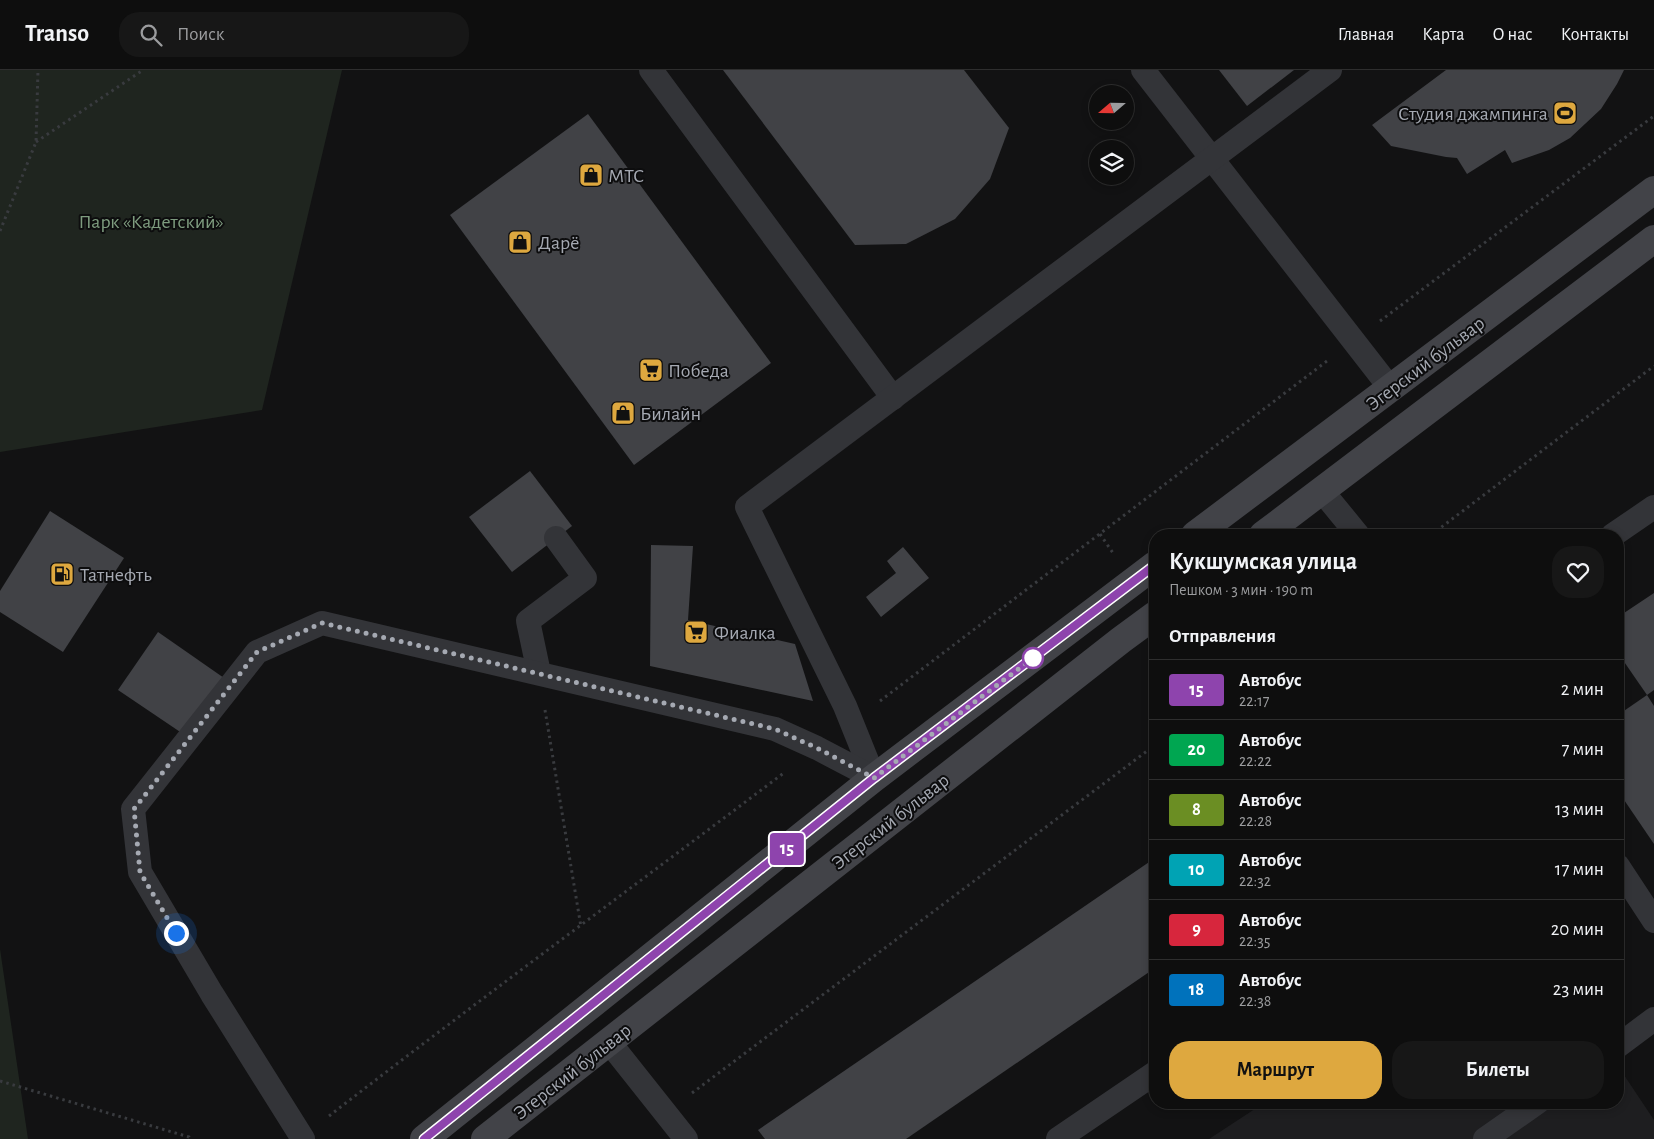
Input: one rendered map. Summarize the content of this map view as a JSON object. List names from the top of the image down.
{
  "streets": {
    "main road": ["Эгерский бульвар"]
  },
  "parks": ["Парк «Кадетский»"],
  "places": {
    "sports": ["Студия джампинга"],
    "shop": ["МТС", "Дарё", "Билайн"],
    "supermarket": ["Победа", "Фиалка"],
    "fuel station": ["Татнефть"]
  },
  "lines": ["bus line 15"],
  "north": "left",
  "page": {
    "header": "Transo",
    "search": "Поиск",
    "nav": [
      "Главная",
      "Карта",
      "О нас",
      "Контакты"
    ],
    "on_map": "15",
    "heading": [
      ["Кукшумская улица", "Пешком · 3 мин · 190 m"],
      "Отправления"
    ],
    "list": [
      {
        "mark": "15",
        "name": "Автобус",
        "note": "22:17",
        "value": "2 мин"
      },
      {
        "mark": "20",
        "name": "Автобус",
        "note": "22:22",
        "value": "7 мин"
      },
      {
        "mark": "8",
        "name": "Автобус",
        "note": "22:28",
        "value": "13 мин"
      },
      {
        "mark": "10",
        "name": "Автобус",
        "note": "22:32",
        "value": "17 мин"
      },
      {
        "mark": "9",
        "name": "Автобус",
        "note": "22:35",
        "value": "20 мин"
      },
      {
        "mark": "18",
        "name": "Автобус",
        "note": "22:38",
        "value": "23 мин"
      }
    ],
    "buttons": ["Маршрут", "Билеты"]
  }
}
